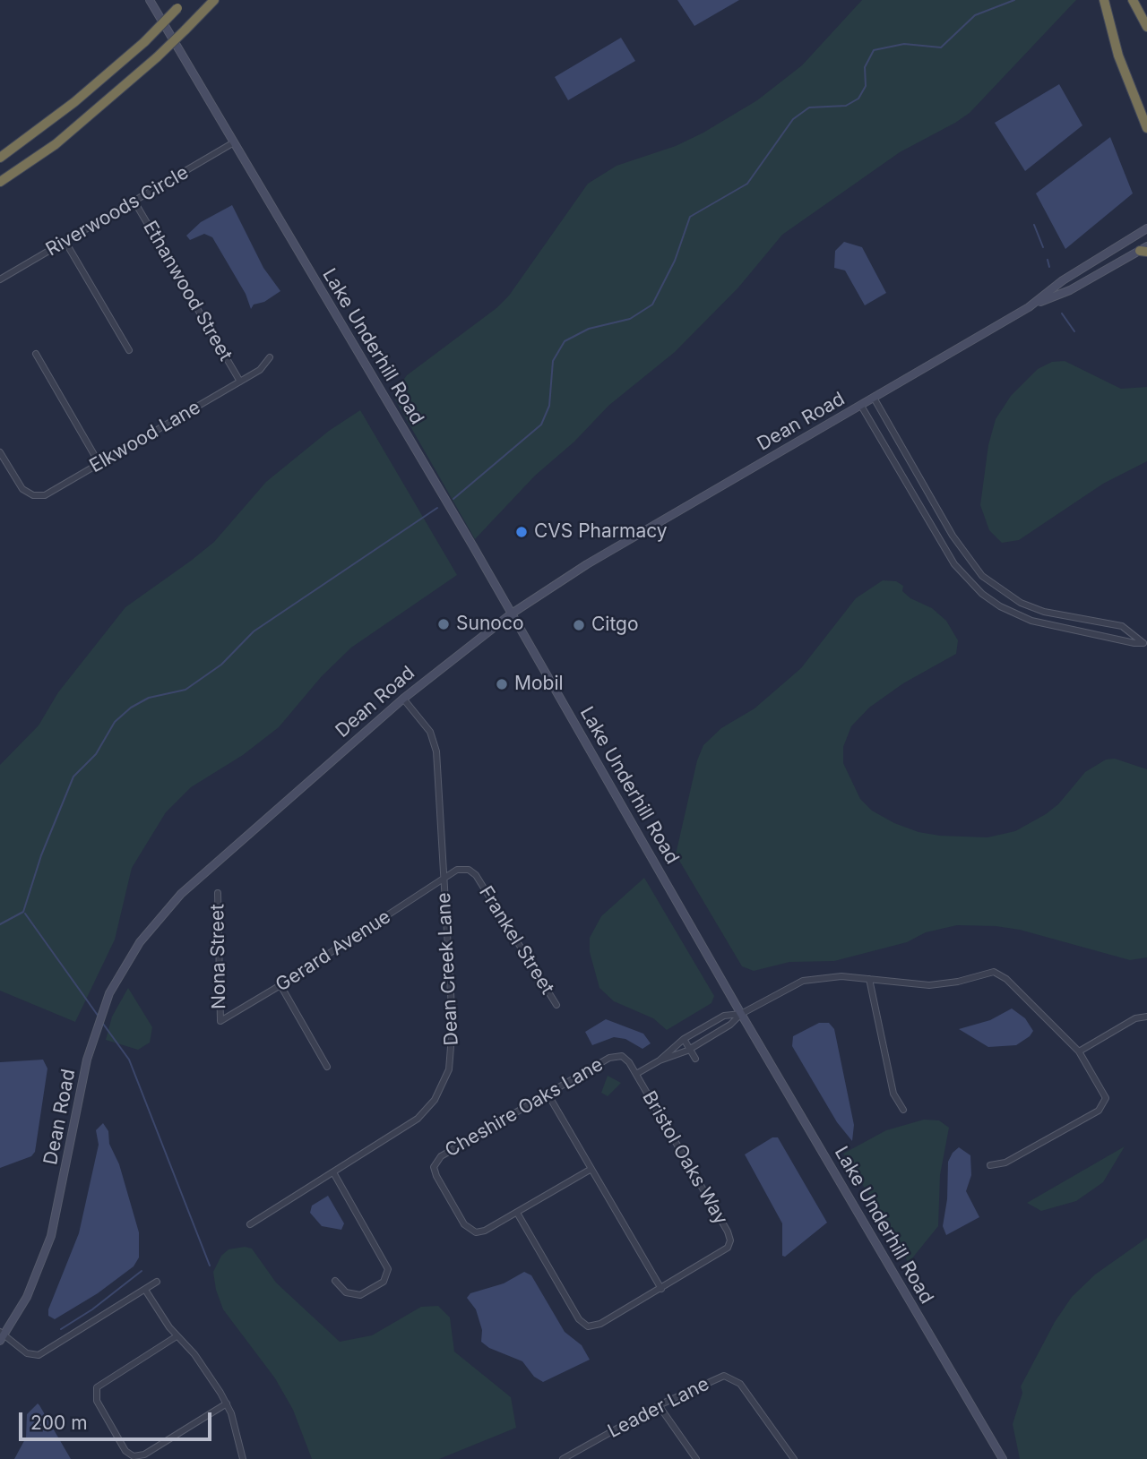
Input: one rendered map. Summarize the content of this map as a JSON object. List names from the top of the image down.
{
  "streets": {
    "street": [
      "Riverwoods Circle",
      "Ethanwood Street",
      "Lake Underhill Road",
      "Dean Road",
      "Elkwood Lane",
      "Frankel Street",
      "Gerard Avenue",
      "Nona Street",
      "Dean Creek Lane",
      "Cheshire Oaks Lane",
      "Bristol Oaks Way",
      "Leader Lane"
    ]
  },
  "crossings": [
    ["Riverwoods Circle", "Ethanwood Street"],
    ["Riverwoods Circle", "Lake Underhill Road"],
    ["Ethanwood Street", "Elkwood Lane"],
    ["Lake Underhill Road", "Dean Road"],
    ["Dean Road", "Dean Creek Lane"],
    ["Frankel Street", "Gerard Avenue"],
    ["Frankel Street", "Dean Creek Lane"],
    ["Gerard Avenue", "Nona Street"],
    ["Gerard Avenue", "Dean Creek Lane"],
    ["Cheshire Oaks Lane", "Bristol Oaks Way"]
  ],
  "places": [
    "CVS Pharmacy",
    "Sunoco",
    "Citgo",
    "Mobil"
  ],
  "scale_bar": "200 m"
}
